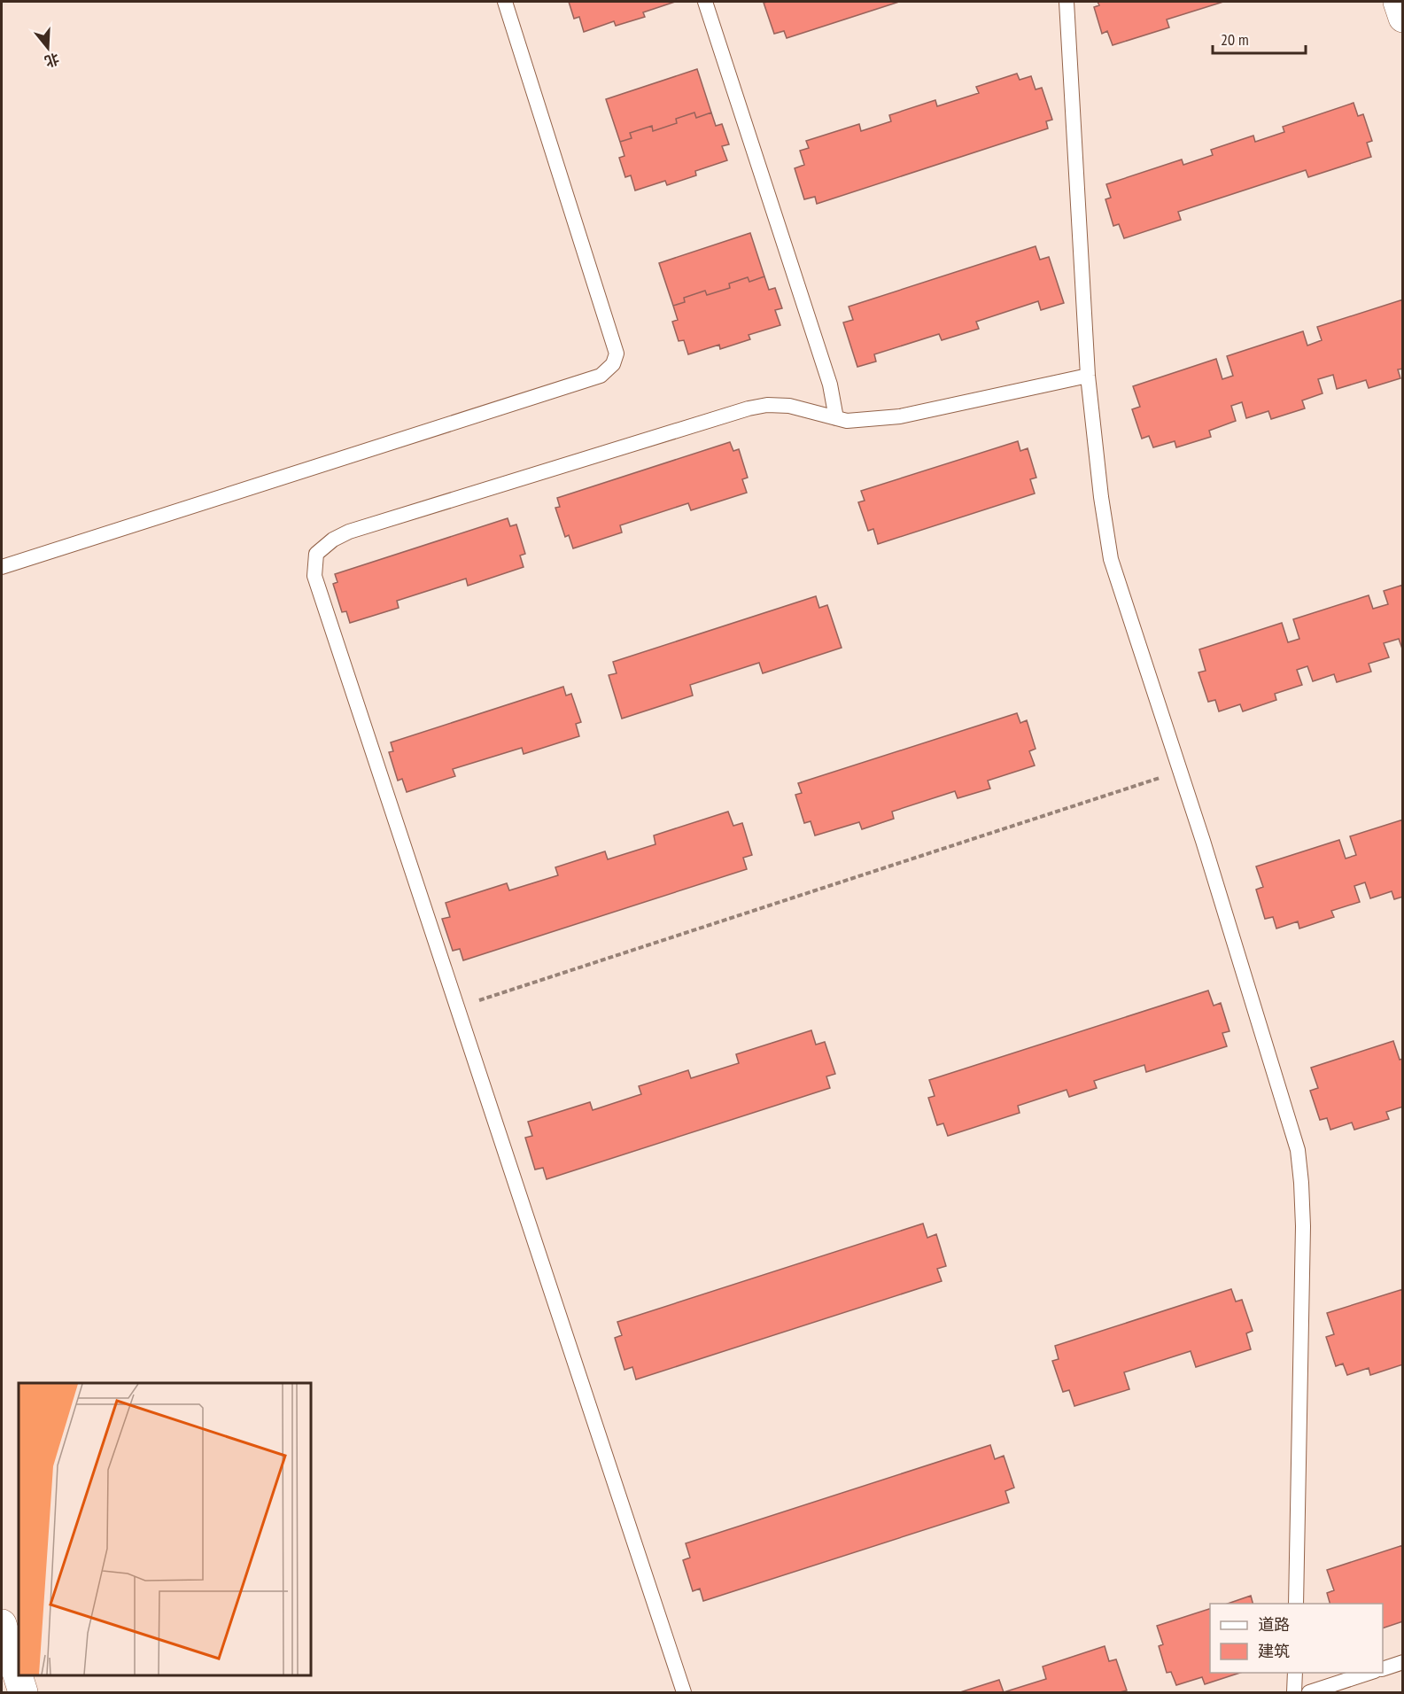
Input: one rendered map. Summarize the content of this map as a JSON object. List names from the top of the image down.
{
  "legend": ["道路", "建筑"],
  "scale_bar": "20 m",
  "north": "bottom"
}
